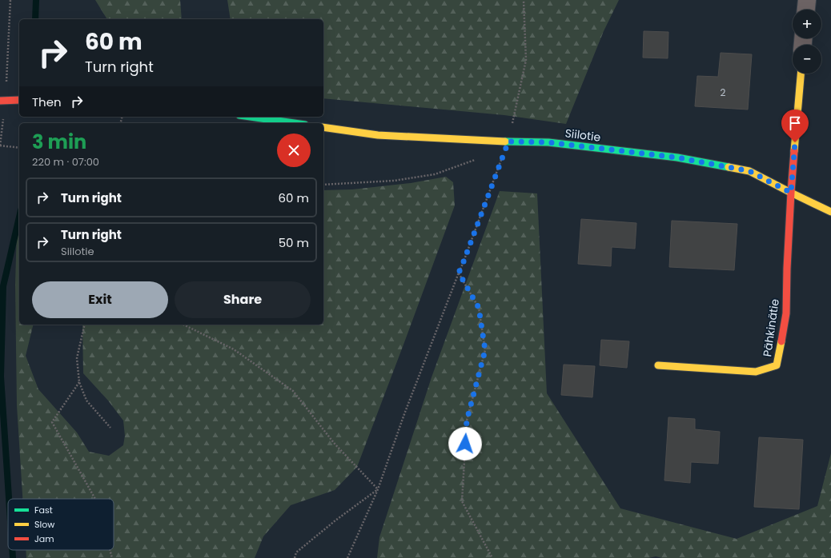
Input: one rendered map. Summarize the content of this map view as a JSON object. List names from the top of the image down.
{
  "streets": {
    "street": ["Siilotie", "Pähkinätie"]
  },
  "crossings": [
    ["Siilotie", "Pähkinätie"]
  ],
  "house_numbers": ["2"],
  "legend": ["Fast", "Slow", "Jam"],
  "page": {
    "map_buttons": ["+", "−"],
    "turn": ["60 m", "Turn right"],
    "then": "Then",
    "heading": ["3 min", "220 m · 07:00"],
    "list": [
      {
        "name": "Turn right",
        "value": "60 m"
      },
      {
        "name": "Turn right",
        "note": "Siilotie",
        "value": "50 m"
      }
    ],
    "buttons": ["Exit", "Share"]
  }
}
